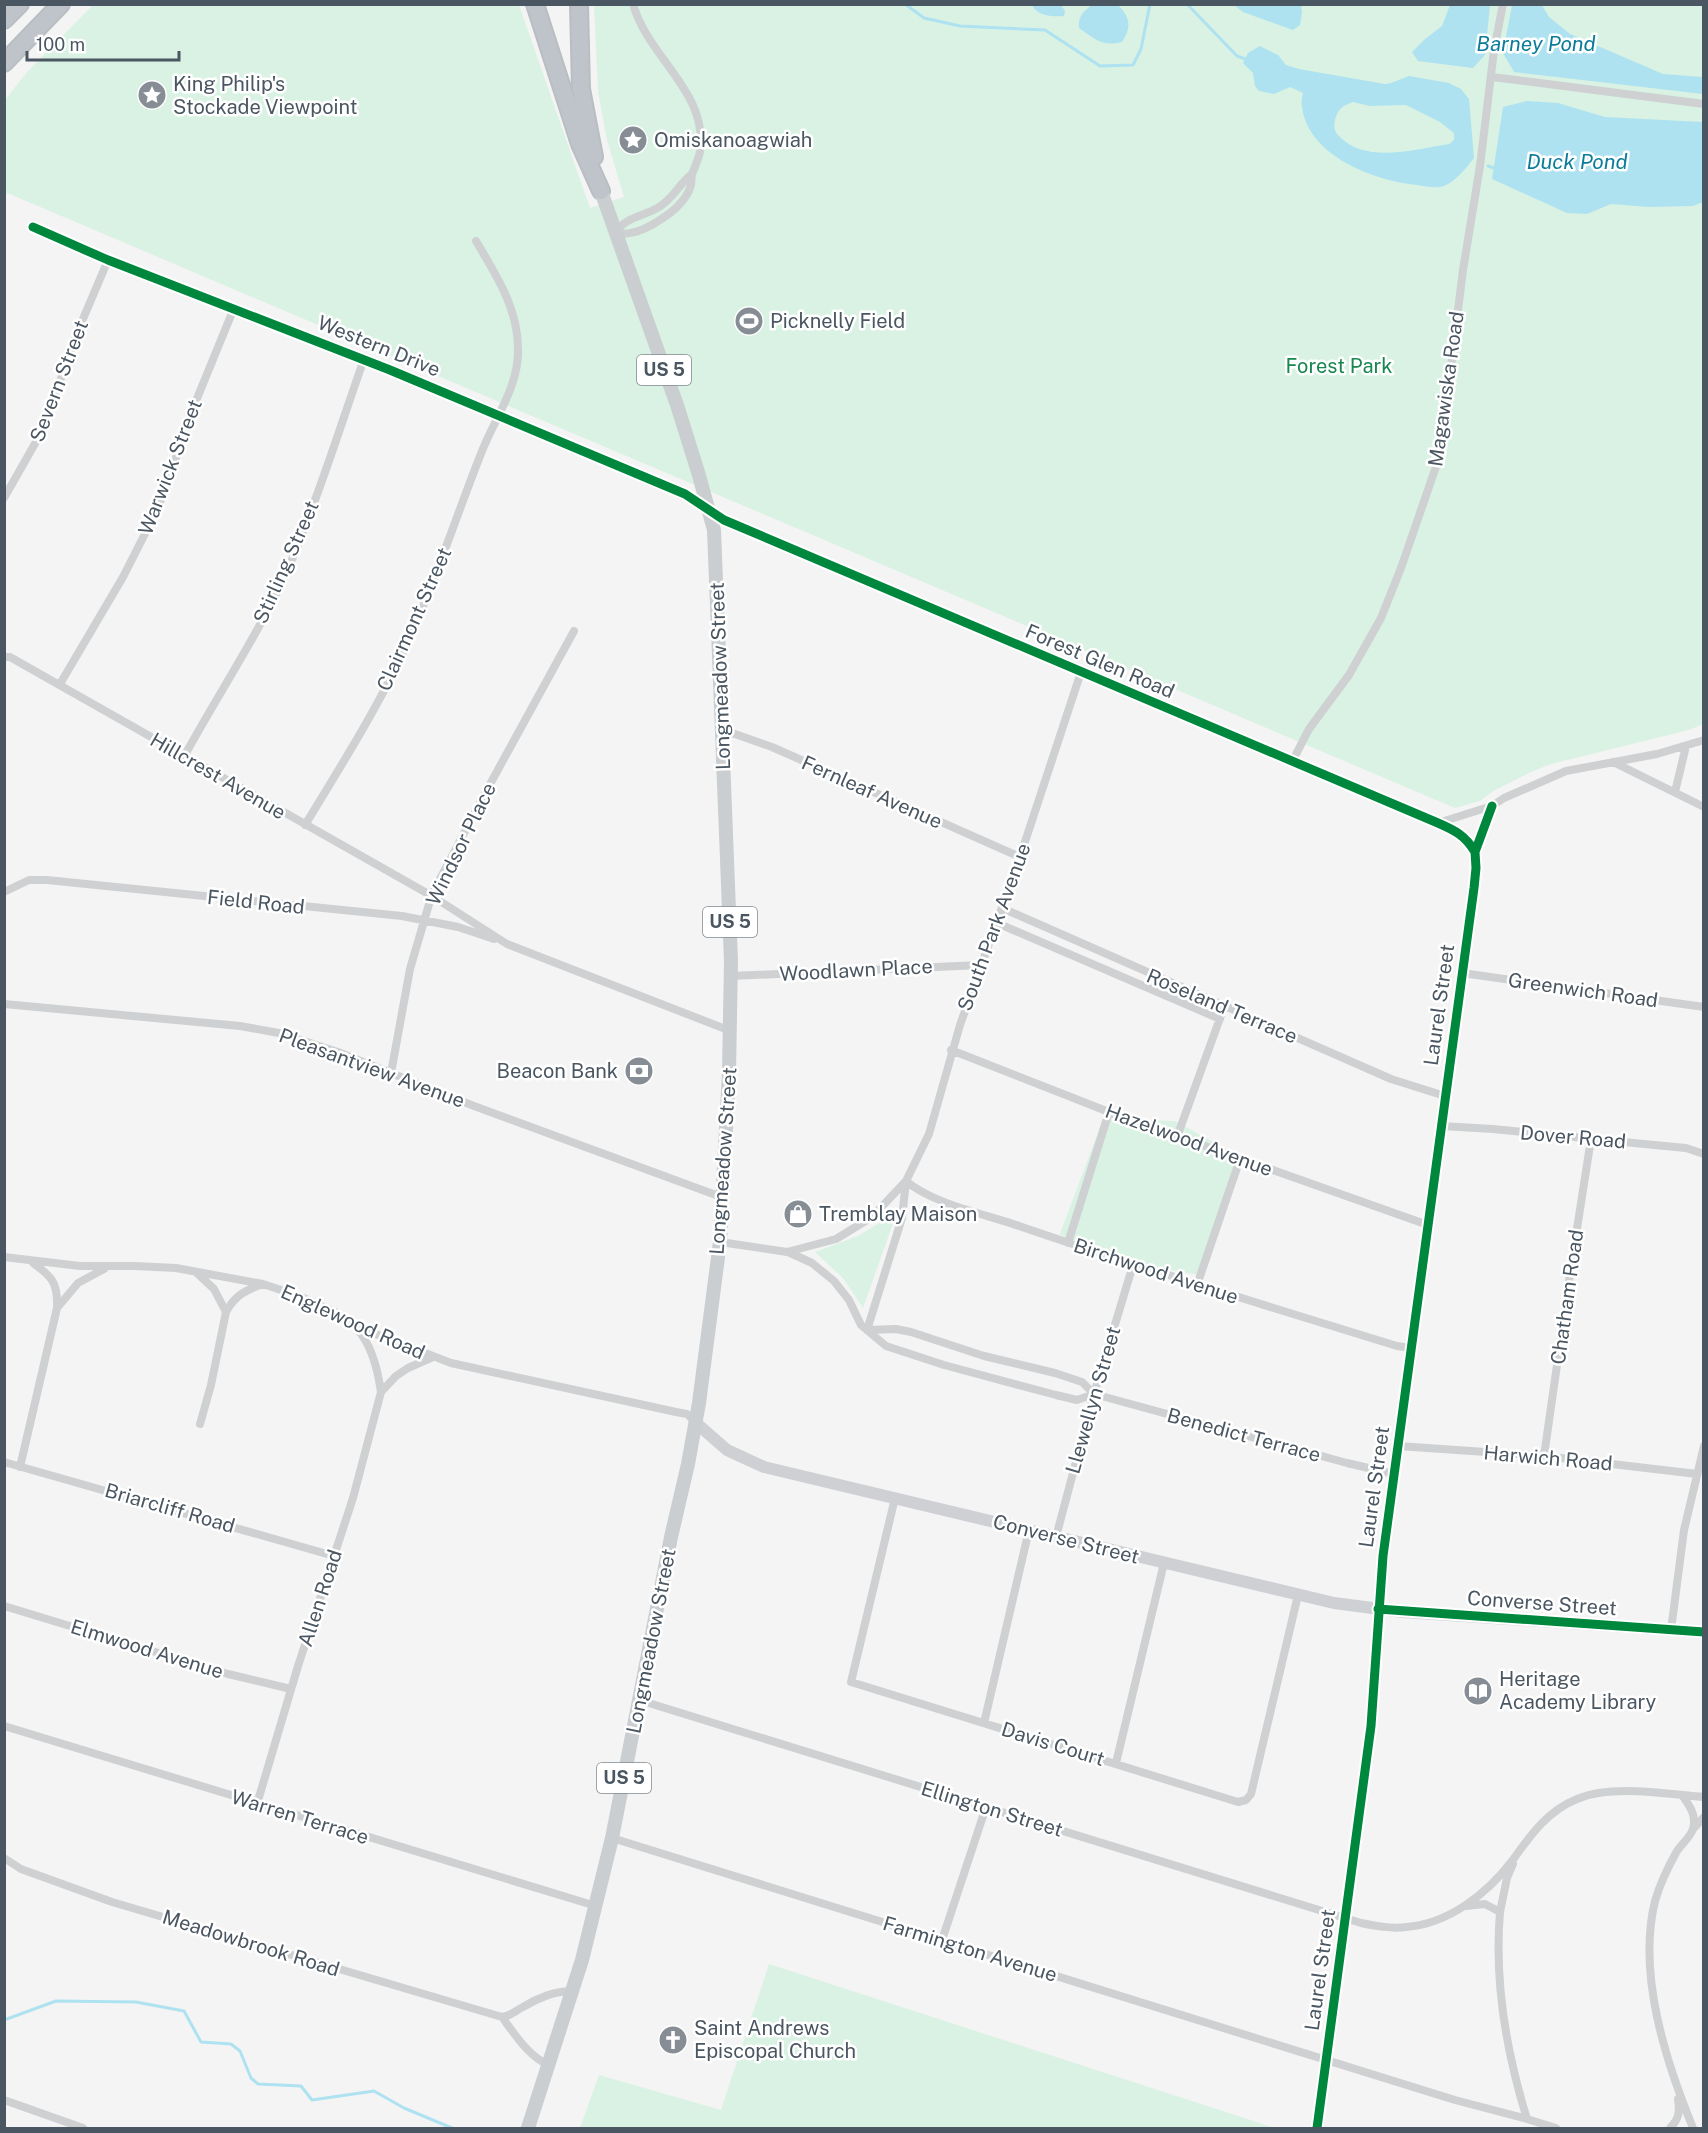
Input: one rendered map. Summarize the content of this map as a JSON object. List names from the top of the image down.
{
  "streets": {
    "highway": ["US 5"],
    "main road": ["Longmeadow Street", "Converse Street"],
    "street": [
      "Western Drive",
      "Severn Street",
      "Magawiska Road",
      "Warwick Street",
      "Stirling Street",
      "Clairmont Street",
      "Forest Glen Road",
      "Hillcrest Avenue",
      "Fernleaf Avenue",
      "Windsor Place",
      "Field Road",
      "South Park Avenue",
      "Woodlawn Place",
      "Greenwich Road",
      "Laurel Street",
      "Roseland Terrace",
      "Pleasantview Avenue",
      "Dover Road",
      "Hazelwood Avenue",
      "Birchwood Avenue",
      "Chatham Road",
      "Englewood Road",
      "Llewellyn Street",
      "Benedict Terrace",
      "Harwich Road",
      "Briarcliff Road",
      "Allen Road",
      "Elmwood Avenue",
      "Davis Court",
      "Ellington Street",
      "Warren Terrace",
      "Meadowbrook Road",
      "Farmington Avenue"
    ]
  },
  "crossings": [
    ["Western Drive", "Severn Street"],
    ["Western Drive", "Warwick Street"],
    ["Western Drive", "Stirling Street"],
    ["Western Drive", "Clairmont Street"],
    ["Western Drive", "Forest Glen Road"],
    ["Western Drive", "Longmeadow Street"],
    ["US 5", "Longmeadow Street"],
    ["Magawiska Road", "Forest Glen Road"],
    ["Warwick Street", "Hillcrest Avenue"],
    ["Stirling Street", "Hillcrest Avenue"],
    ["Clairmont Street", "Hillcrest Avenue"],
    ["Forest Glen Road", "Longmeadow Street"],
    ["Forest Glen Road", "South Park Avenue"],
    ["Forest Glen Road", "Laurel Street"],
    ["Longmeadow Street", "Fernleaf Avenue"],
    ["Longmeadow Street", "Field Road"],
    ["Longmeadow Street", "South Park Avenue"],
    ["Longmeadow Street", "Woodlawn Place"],
    ["Longmeadow Street", "Pleasantview Avenue"],
    ["Longmeadow Street", "Englewood Road"],
    ["Longmeadow Street", "Converse Street"],
    ["Longmeadow Street", "Ellington Street"],
    ["Longmeadow Street", "Warren Terrace"],
    ["Longmeadow Street", "Farmington Avenue"],
    ["Hillcrest Avenue", "Windsor Place"],
    ["Hillcrest Avenue", "Field Road"],
    ["Fernleaf Avenue", "South Park Avenue"],
    ["Windsor Place", "Field Road"],
    ["Windsor Place", "Pleasantview Avenue"],
    ["South Park Avenue", "Woodlawn Place"],
    ["South Park Avenue", "Roseland Terrace"],
    ["South Park Avenue", "Hazelwood Avenue"],
    ["South Park Avenue", "Birchwood Avenue"],
    ["South Park Avenue", "Benedict Terrace"],
    ["Greenwich Road", "Laurel Street"],
    ["Laurel Street", "Roseland Terrace"],
    ["Laurel Street", "Dover Road"],
    ["Laurel Street", "Hazelwood Avenue"],
    ["Laurel Street", "Birchwood Avenue"],
    ["Laurel Street", "Benedict Terrace"],
    ["Laurel Street", "Harwich Road"],
    ["Laurel Street", "Converse Street"],
    ["Laurel Street", "Ellington Street"],
    ["Laurel Street", "Farmington Avenue"],
    ["Dover Road", "Chatham Road"],
    ["Birchwood Avenue", "Llewellyn Street"],
    ["Chatham Road", "Harwich Road"],
    ["Englewood Road", "Converse Street"],
    ["Englewood Road", "Allen Road"],
    ["Llewellyn Street", "Benedict Terrace"],
    ["Llewellyn Street", "Converse Street"],
    ["Briarcliff Road", "Allen Road"],
    ["Converse Street", "Davis Court"],
    ["Allen Road", "Elmwood Avenue"],
    ["Allen Road", "Warren Terrace"]
  ],
  "water": ["Barney Pond", "Duck Pond"],
  "parks": ["Forest Park"],
  "places": {
    "place": ["King Philip's Stockade Viewpoint", "Omiskanoagwiah"],
    "sports": ["Picknelly Field"],
    "bank": ["Beacon Bank"],
    "shop": ["Tremblay Maison"],
    "library": ["Heritage Academy Library"],
    "church": ["Saint Andrews Episcopal Church"]
  },
  "scale_bar": "100 m"
}
